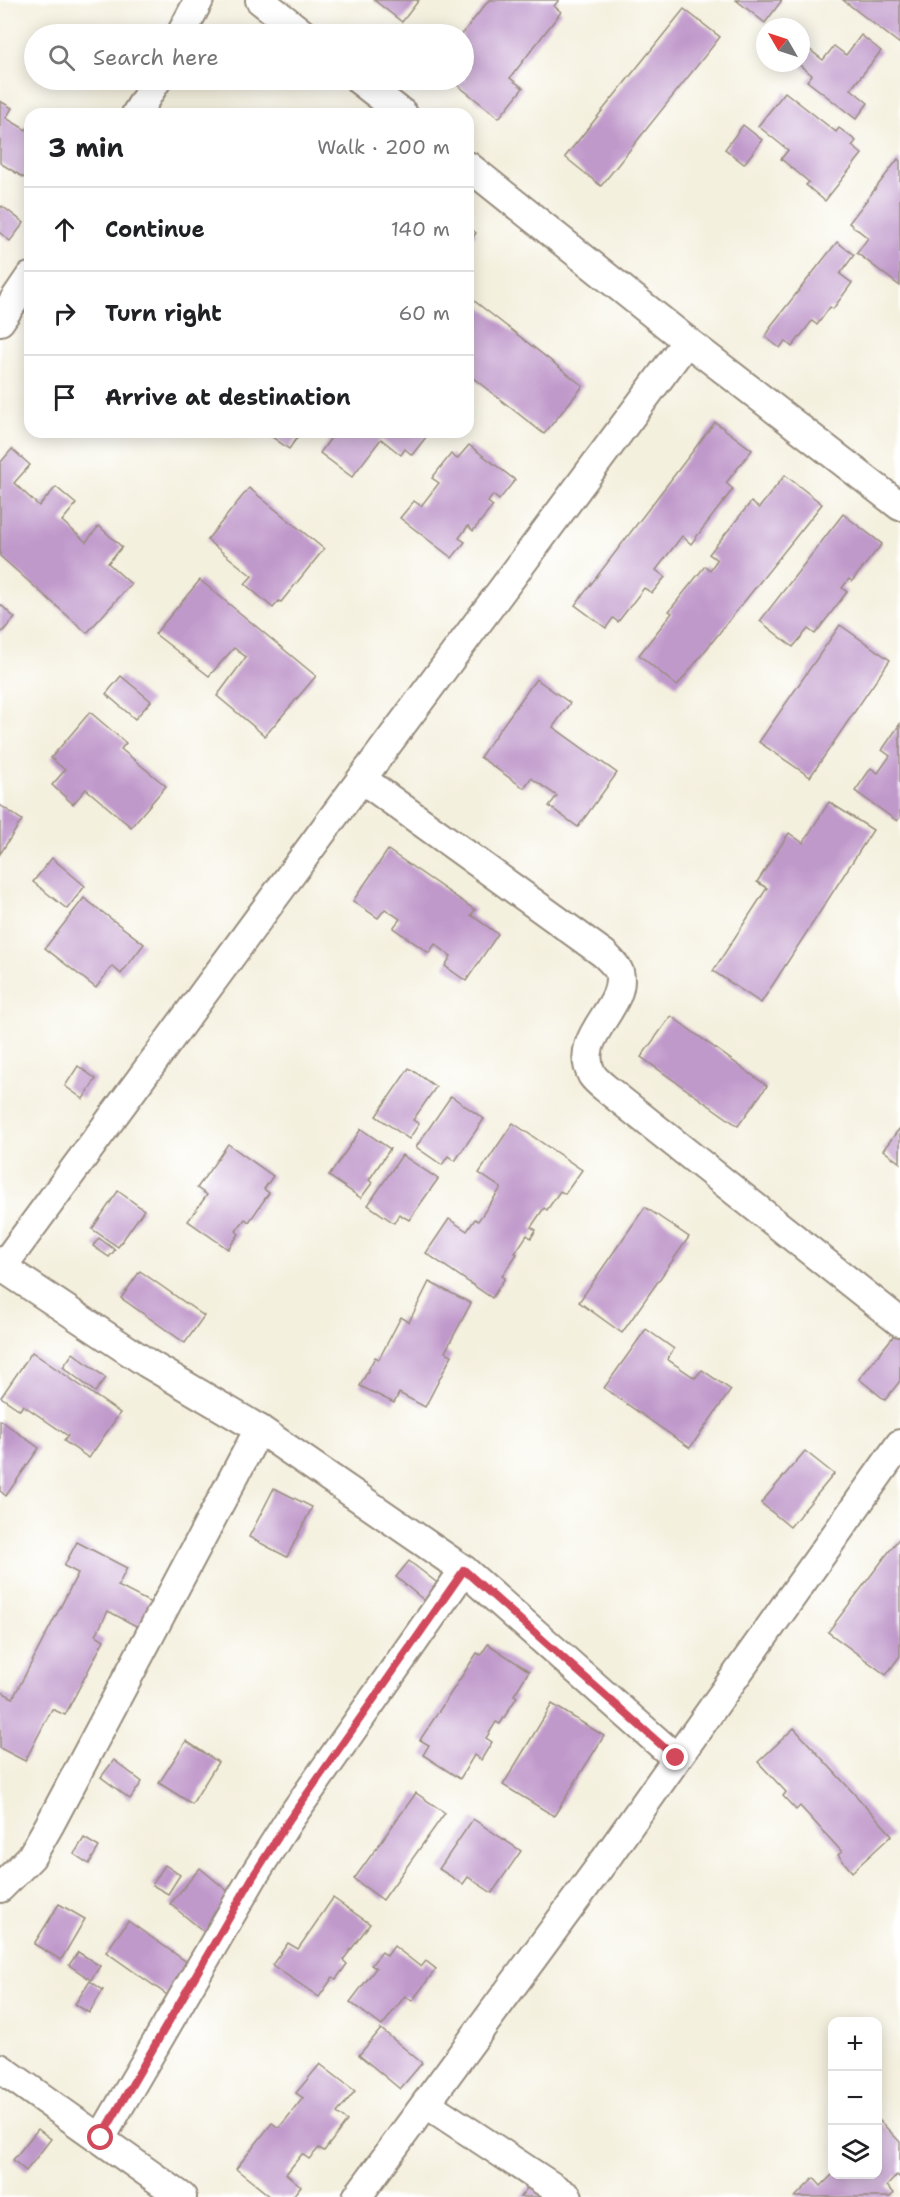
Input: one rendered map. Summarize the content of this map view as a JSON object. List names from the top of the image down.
{
  "north": "top left",
  "page": {
    "search": "Search here",
    "heading": ["3 min", "Walk · 200 m"],
    "list": [
      ["Continue", "140 m"],
      ["Turn right", "60 m"],
      "Arrive at destination"
    ],
    "map_buttons": ["+", "−"]
  }
}
